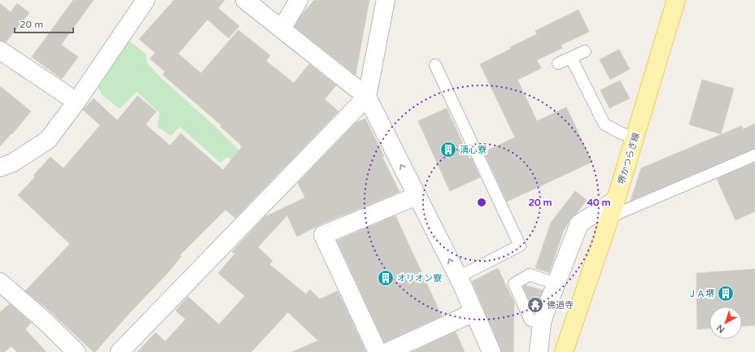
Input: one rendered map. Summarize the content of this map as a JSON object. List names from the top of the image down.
{
  "streets": {
    "main road": ["堺かつらぎ線"]
  },
  "places": {
    "building": ["清心寮", "オリオン寮", "ＪＡ堺"],
    "temple": ["佛道寺"]
  },
  "scale_bar": "20 m",
  "north": "bottom left",
  "rings": ["20 m", "40 m"]
}
